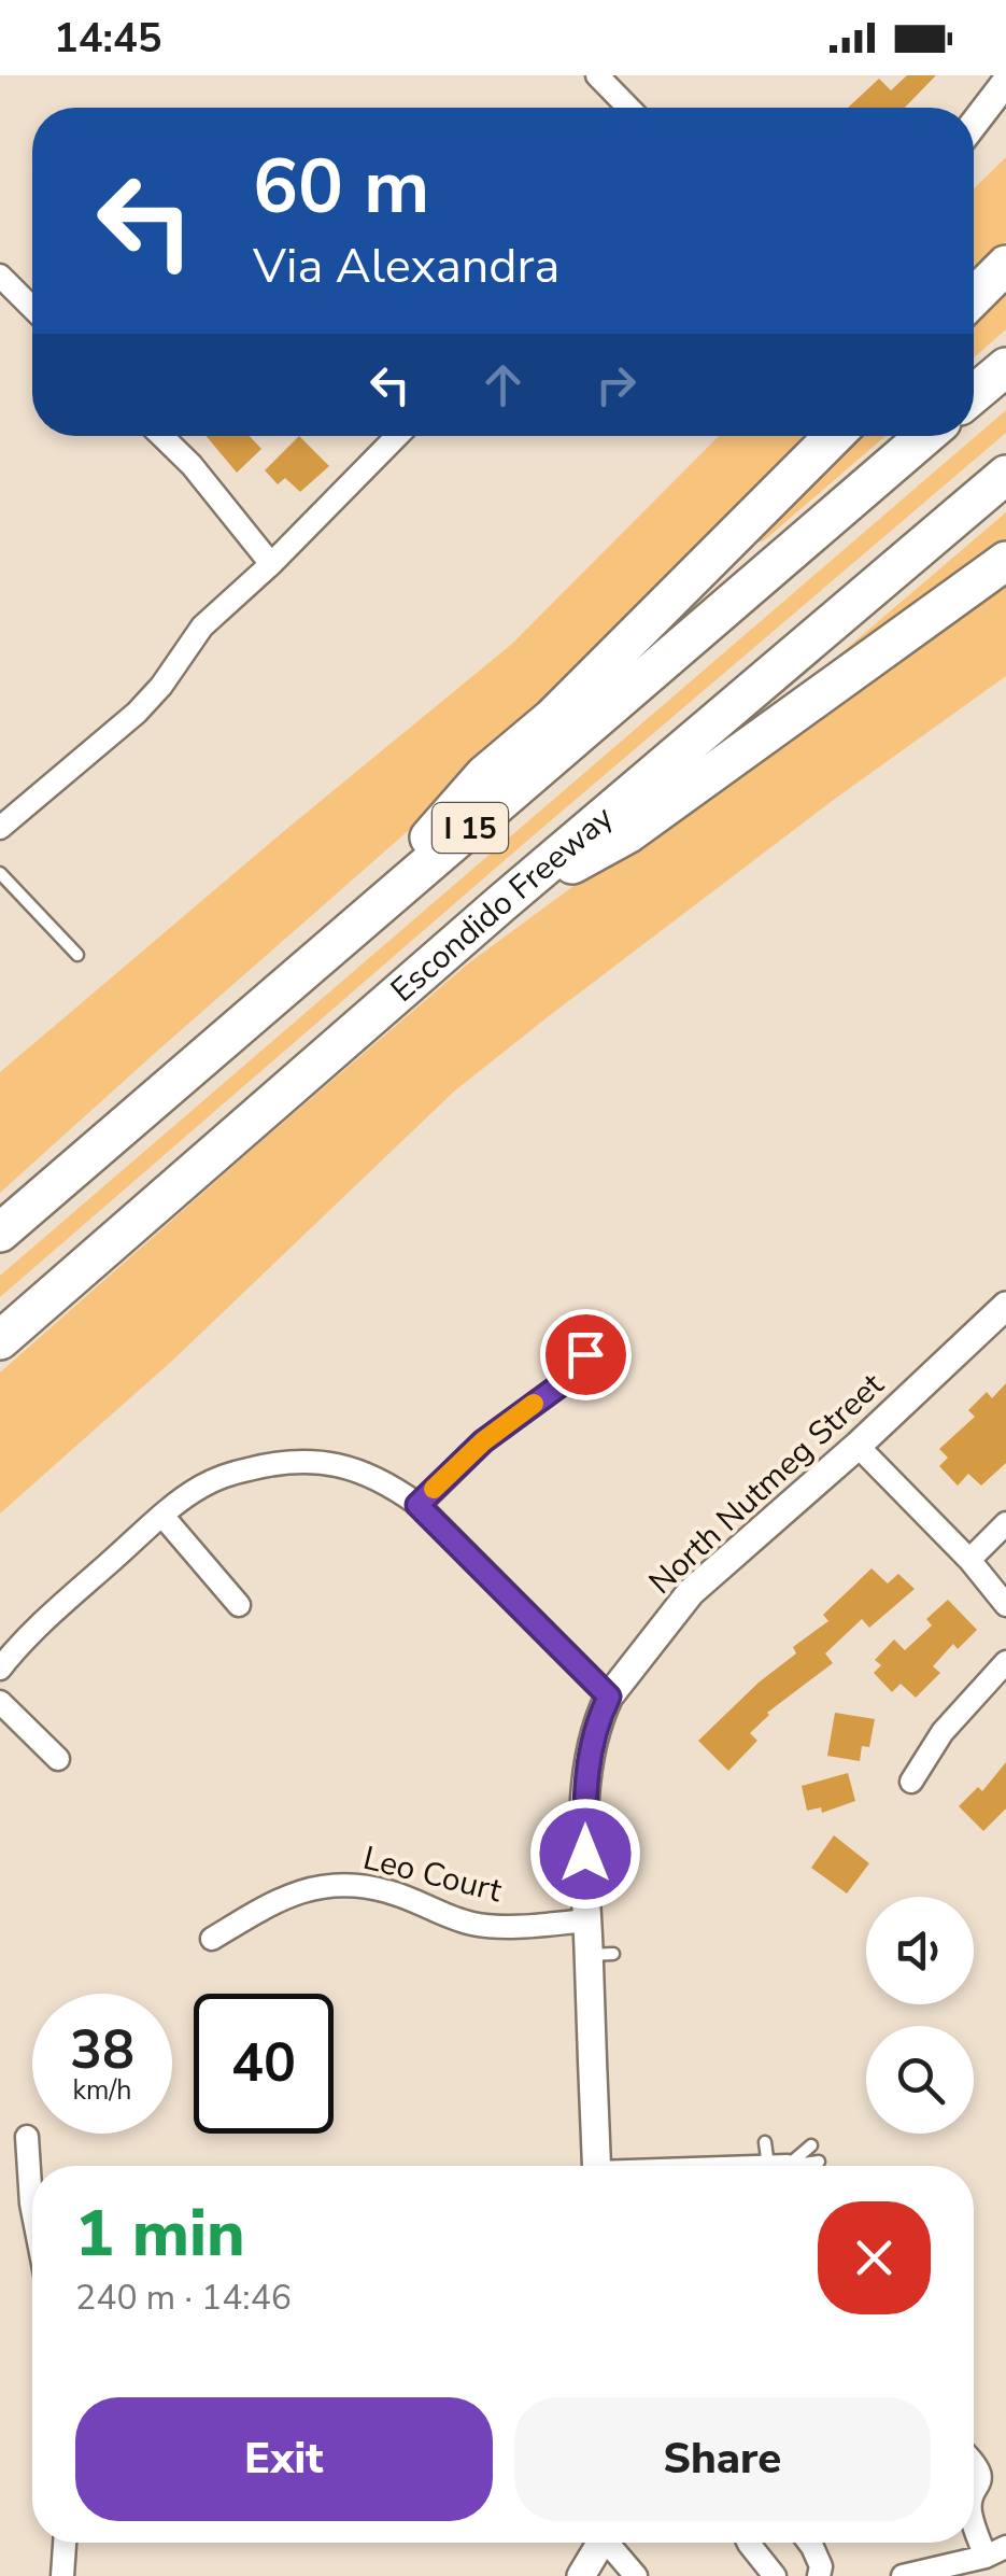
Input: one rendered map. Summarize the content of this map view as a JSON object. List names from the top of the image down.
{
  "streets": {
    "highway": ["I 15", "Escondido Freeway"],
    "street": ["North Nutmeg Street", "Leo Court"]
  },
  "crossings": [
    ["North Nutmeg Street", "Leo Court"]
  ],
  "page": {
    "status": "14:45",
    "turn": ["60 m", "Via Alexandra"],
    "speed": "38 km/h",
    "limit": "40",
    "heading": ["1 min", "240 m · 14:46"],
    "buttons": ["Exit", "Share"]
  }
}
